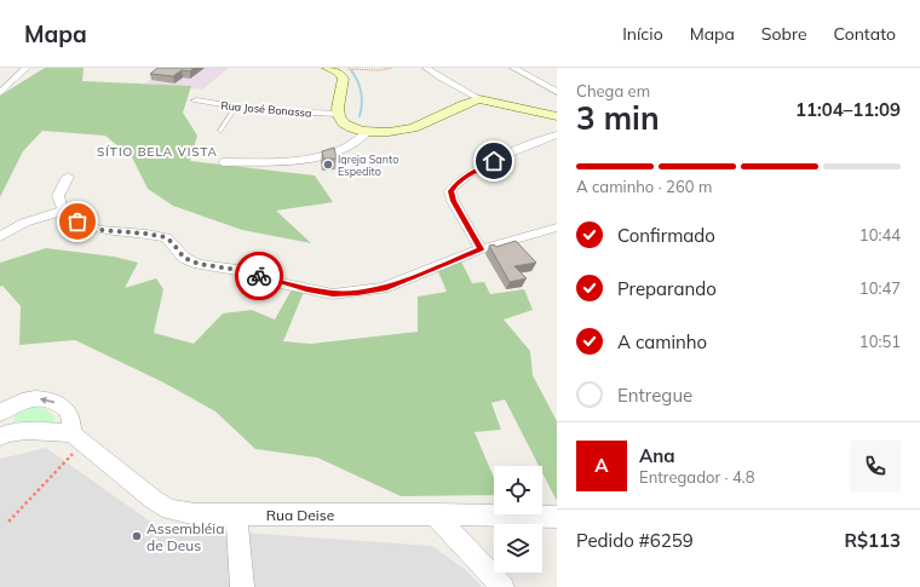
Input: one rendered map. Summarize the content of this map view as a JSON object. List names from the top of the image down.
{
  "streets": {
    "street": ["Rua José Bonassa", "Rua Deise"]
  },
  "districts": ["SÍTIO BELA VISTA"],
  "places": ["Igreja Santo Espedito", "Assembléia de Deus"],
  "page": {
    "header": "Mapa",
    "nav": [
      "Início",
      "Mapa",
      "Sobre",
      "Contato"
    ],
    "heading": ["3 min", "Chega em", "11:04–11:09"],
    "panel": [
      "Ana",
      "Entregador · 4.8",
      "Pedido #6259",
      "R$113"
    ],
    "bar": "A caminho · 260 m",
    "list": [
      ["Confirmado", "10:44"],
      ["Preparando", "10:47"],
      ["A caminho", "10:51"],
      "Entregue"
    ],
    "round": "A"
  }
}
